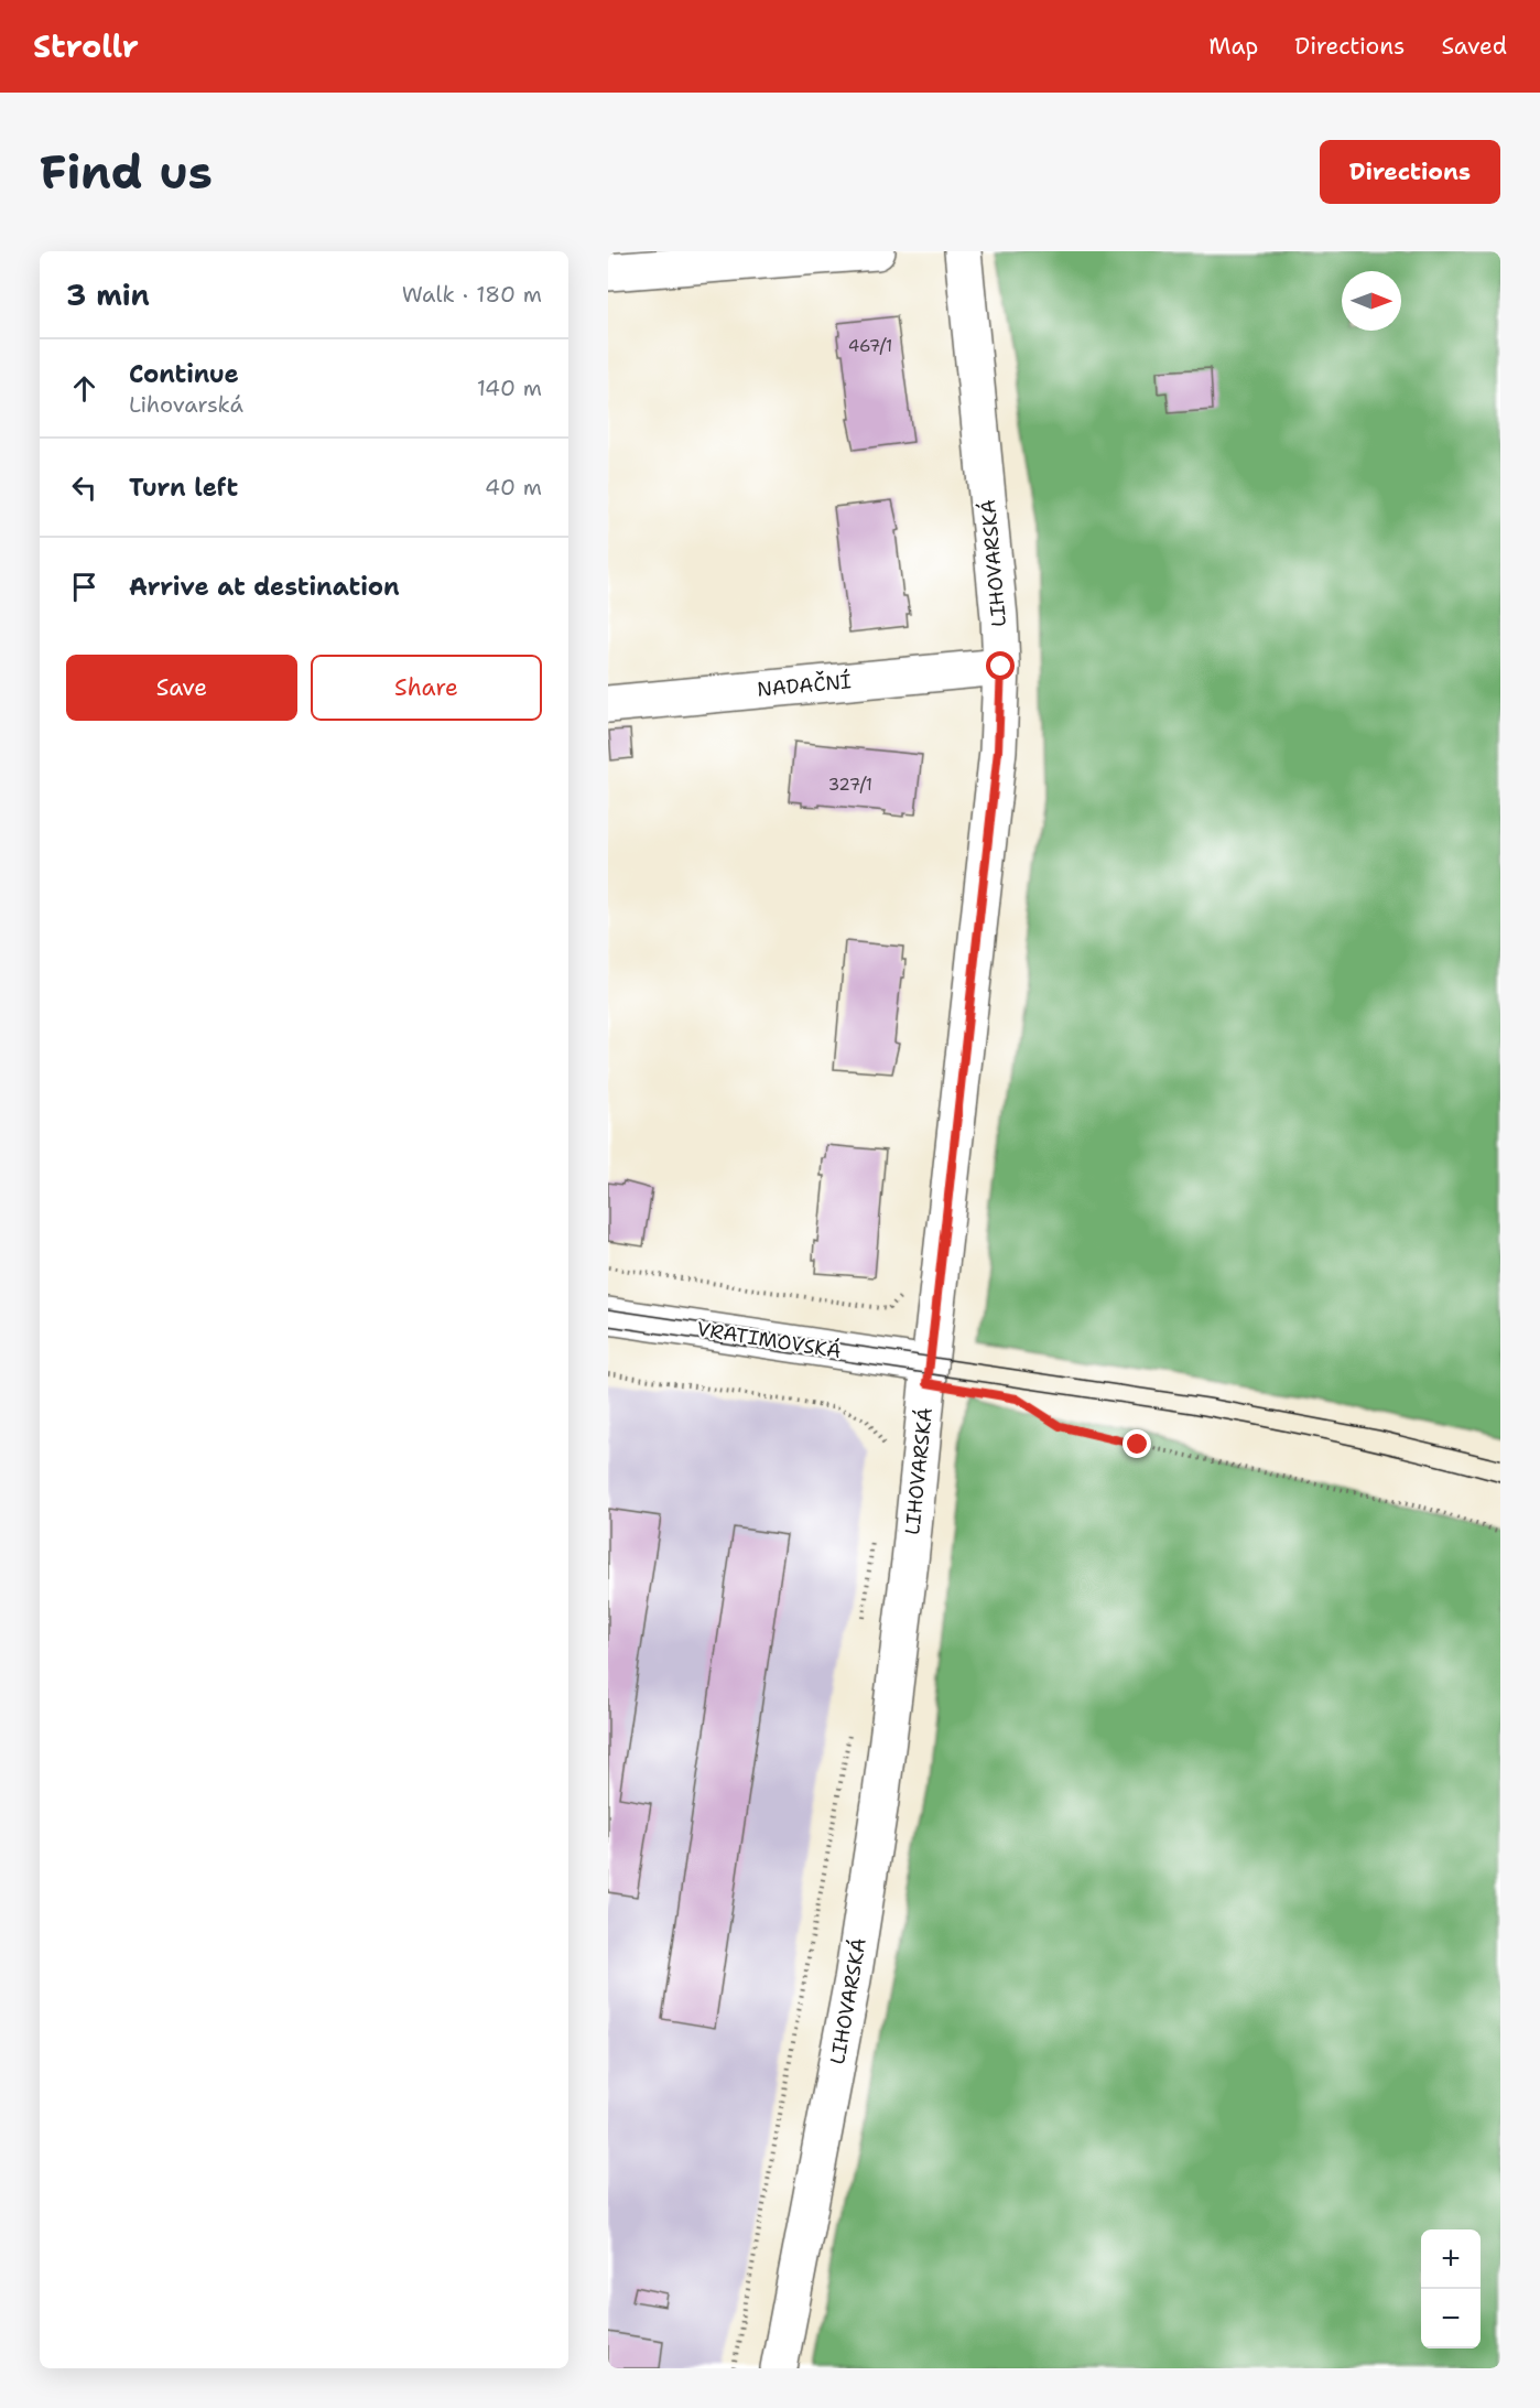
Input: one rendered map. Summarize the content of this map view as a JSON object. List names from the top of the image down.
{
  "streets": {
    "street": ["LIHOVARSKÁ", "NADAČNÍ", "VRATIMOVSKÁ"]
  },
  "crossings": [
    ["LIHOVARSKÁ", "NADAČNÍ"],
    ["LIHOVARSKÁ", "VRATIMOVSKÁ"]
  ],
  "house_numbers": ["467/1", "327/1"],
  "north": "right",
  "page": {
    "header": "Strollr",
    "nav": ["Map", "Directions", "Saved"],
    "buttons": [
      "Directions",
      ["Save", "Share"]
    ],
    "title": "Find us",
    "heading": ["3 min", "Walk · 180 m"],
    "list": [
      ["Continue", "Lihovarská", "140 m"],
      ["Turn left", "40 m"],
      "Arrive at destination"
    ],
    "map_buttons": ["+", "−"]
  }
}
